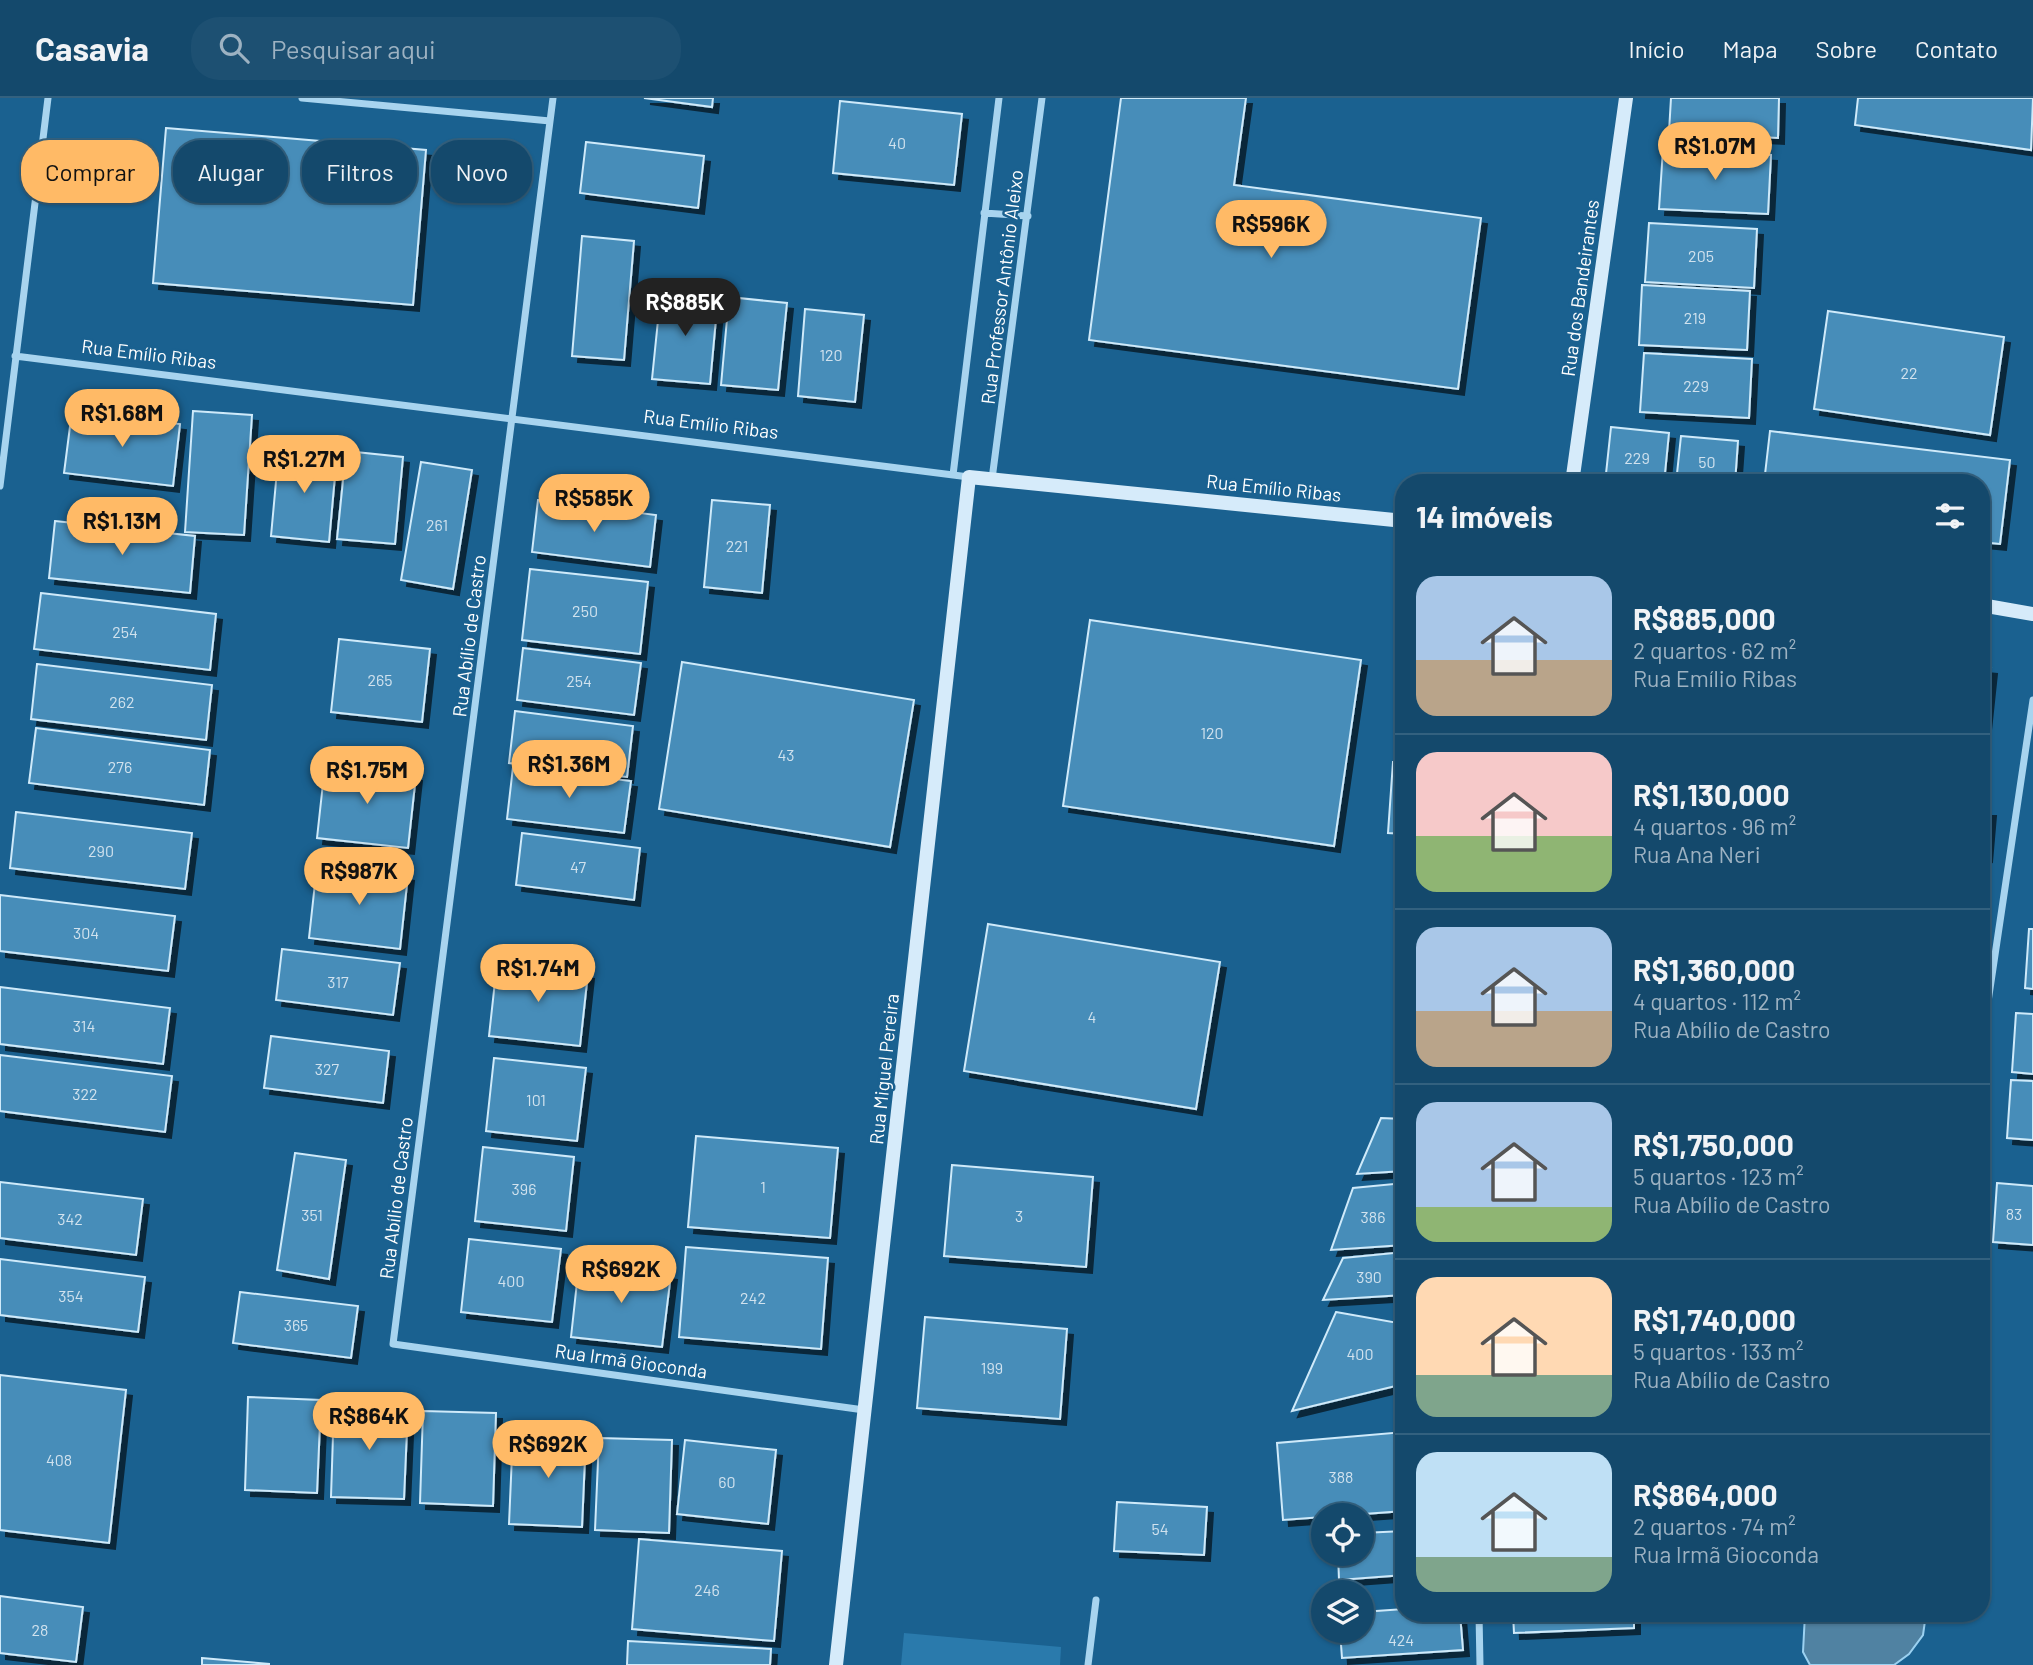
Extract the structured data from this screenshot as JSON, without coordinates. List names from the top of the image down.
{
  "streets": {
    "street": [
      "Rua Professor Antônio Aleixo",
      "Rua dos Bandeirantes",
      "Rua Emílio Ribas",
      "Rua Abílio de Castro",
      "Rua Miguel Pereira",
      "Rua Irmã Gioconda"
    ]
  },
  "crossings": [
    ["Rua Professor Antônio Aleixo", "Rua Emílio Ribas"],
    ["Rua Emílio Ribas", "Rua Abílio de Castro"],
    ["Rua Emílio Ribas", "Rua Miguel Pereira"],
    ["Rua Abílio de Castro", "Rua Irmã Gioconda"],
    ["Rua Miguel Pereira", "Rua Irmã Gioconda"]
  ],
  "house_numbers": [
    "40",
    "205",
    "219",
    "120",
    "22",
    "229",
    "229",
    "50",
    "261",
    "221",
    "250",
    "254",
    "265",
    "254",
    "262",
    "120",
    "43",
    "276",
    "290",
    "47",
    "304",
    "317",
    "4",
    "314",
    "327",
    "322",
    "101",
    "1",
    "396",
    "83",
    "351",
    "3",
    "386",
    "342",
    "390",
    "400",
    "354",
    "242",
    "365",
    "400",
    "199",
    "408",
    "388",
    "60",
    "54",
    "246",
    "28",
    "424"
  ],
  "page": {
    "header": "Casavia",
    "search": "Pesquisar aqui",
    "nav": [
      "Início",
      "Mapa",
      "Sobre",
      "Contato"
    ],
    "price": [
      "R$1.07M",
      "R$596K",
      "R$885K",
      "R$1.68M",
      "R$1.27M",
      "R$585K",
      "R$1.13M",
      "R$1.36M",
      "R$1.75M",
      "R$987K",
      "R$1.74M",
      "R$692K",
      "R$864K",
      "R$692K"
    ],
    "chip": [
      "Comprar",
      "Alugar",
      "Filtros",
      "Novo"
    ],
    "heading": "14 imóveis",
    "list": [
      {
        "name": "R$885,000",
        "note": "2 quartos · 62 m² · Rua Emílio Ribas"
      },
      {
        "name": "R$1,130,000",
        "note": "4 quartos · 96 m² · Rua Ana Neri"
      },
      {
        "name": "R$1,360,000",
        "note": "4 quartos · 112 m² · Rua Abílio de Castro"
      },
      {
        "name": "R$1,750,000",
        "note": "5 quartos · 123 m² · Rua Abílio de Castro"
      },
      {
        "name": "R$1,740,000",
        "note": "5 quartos · 133 m² · Rua Abílio de Castro"
      },
      {
        "name": "R$864,000",
        "note": "2 quartos · 74 m² · Rua Irmã Gioconda"
      }
    ]
  }
}
